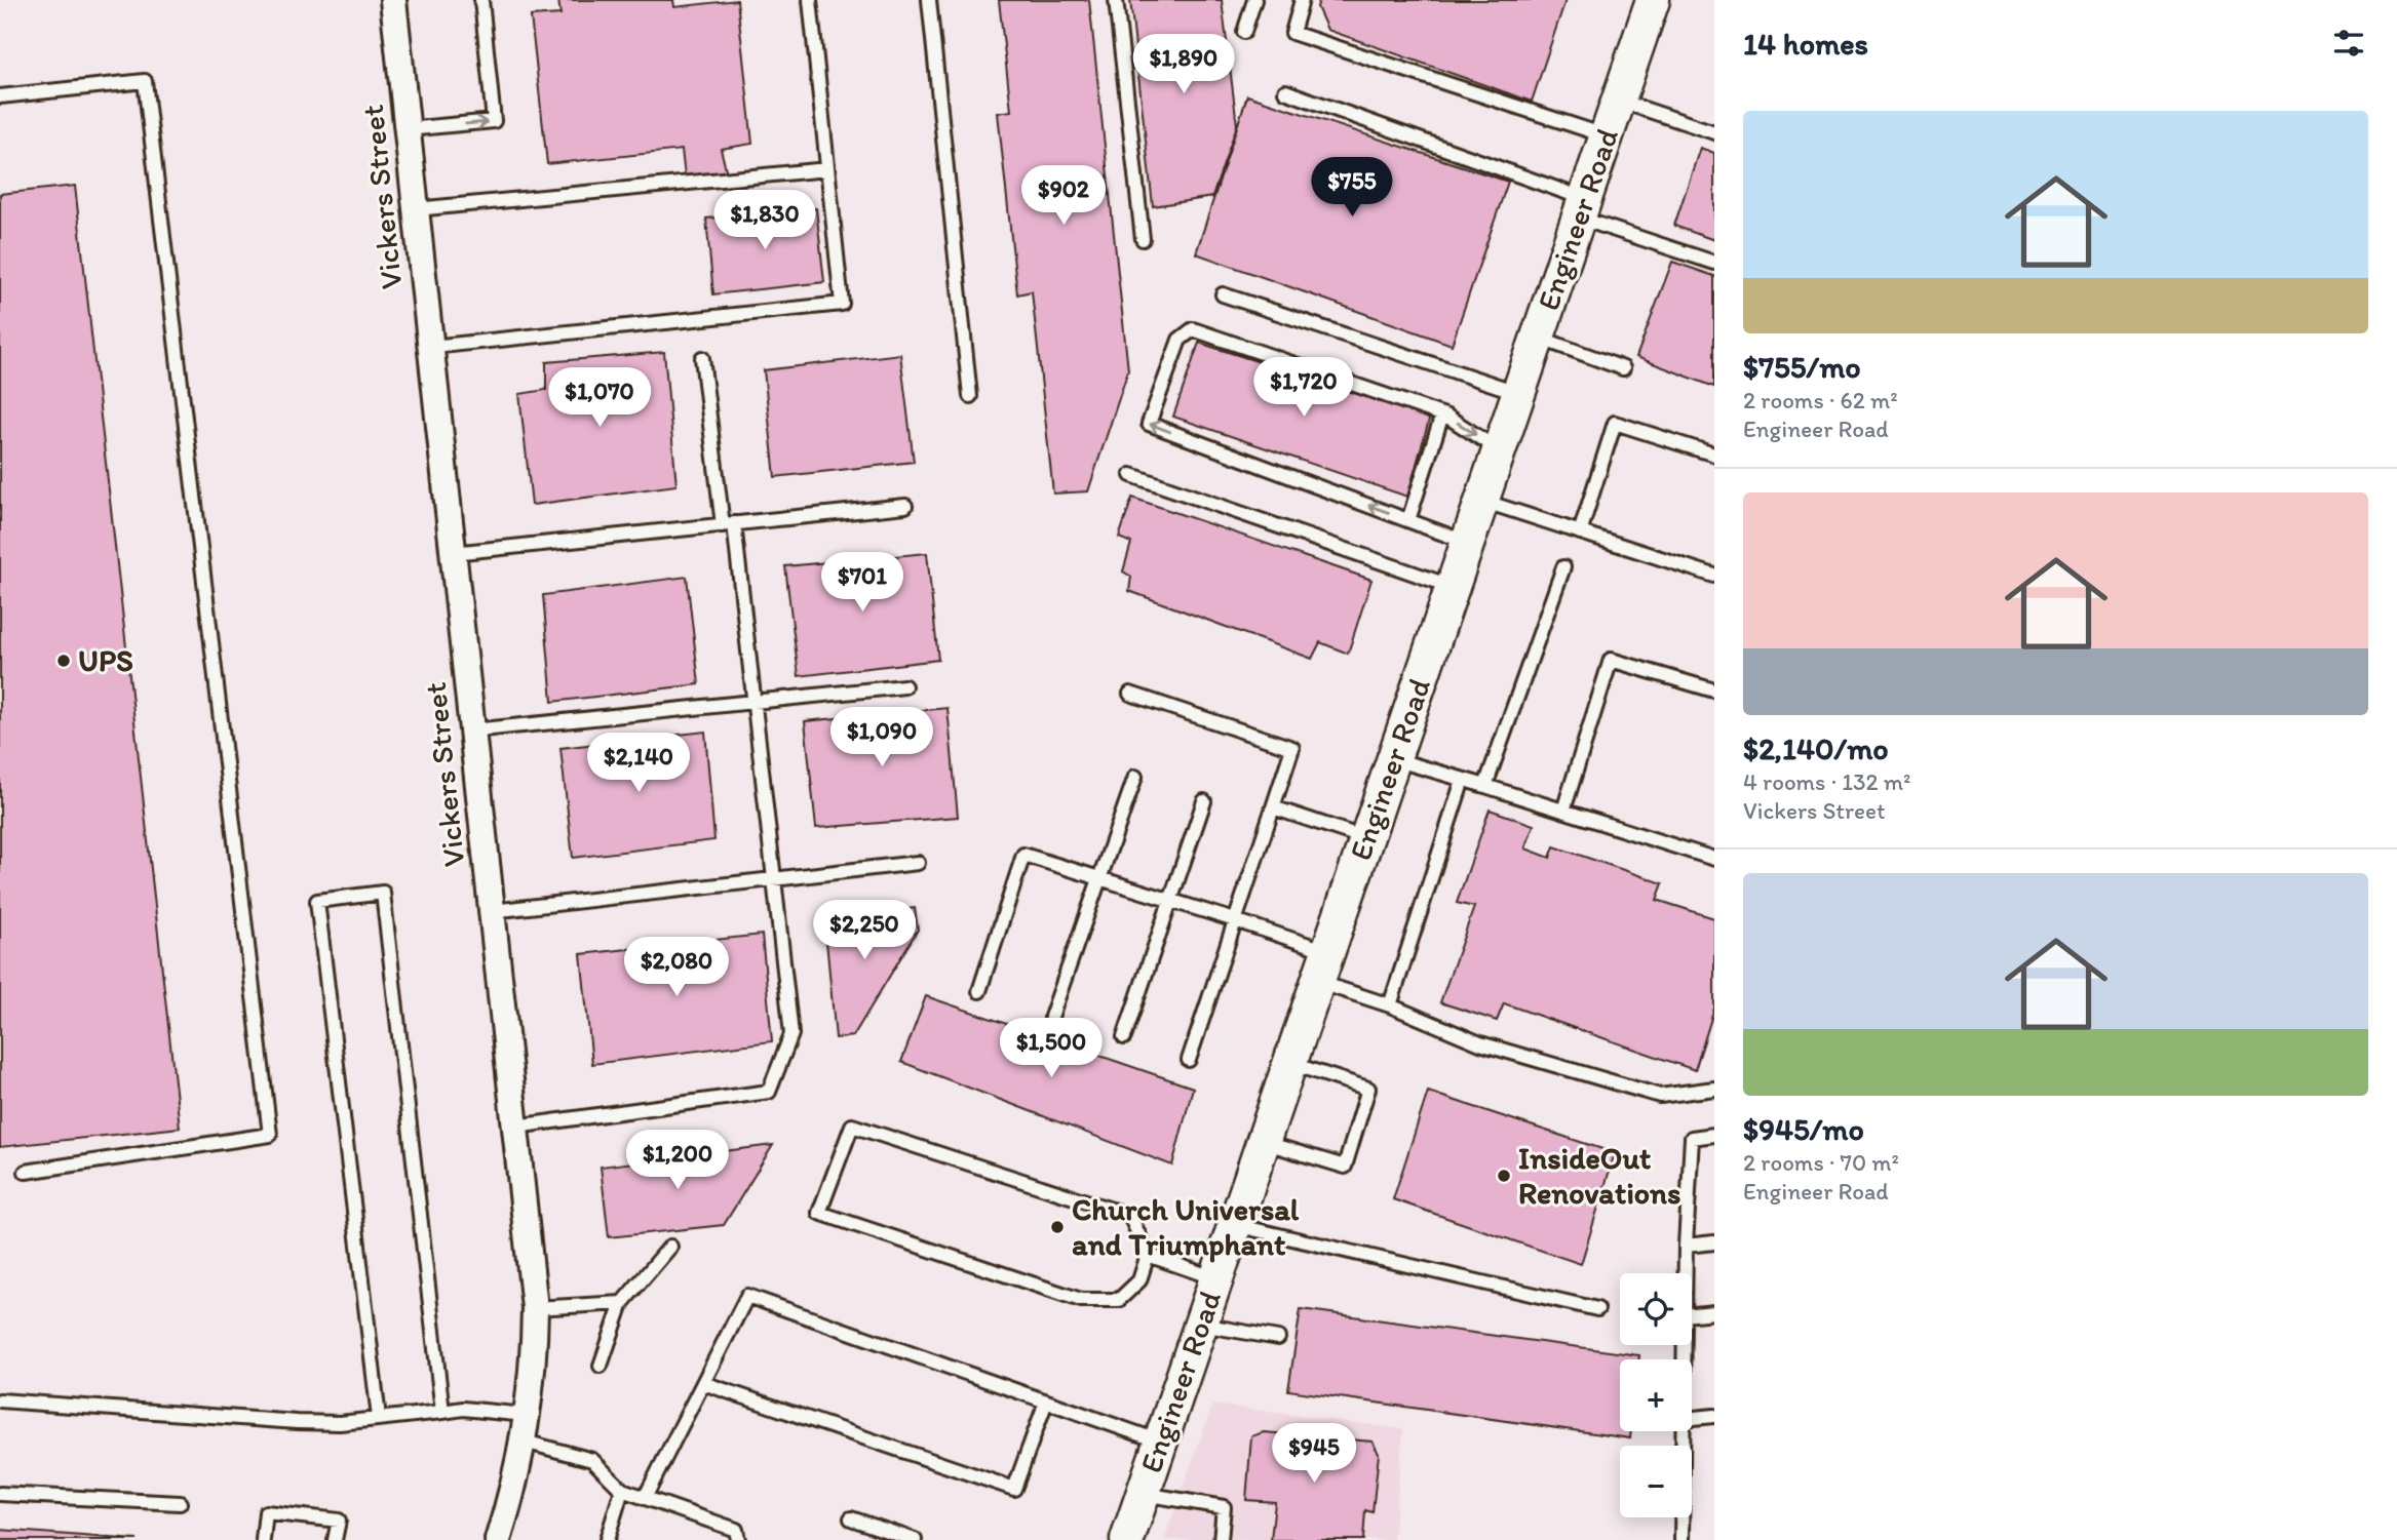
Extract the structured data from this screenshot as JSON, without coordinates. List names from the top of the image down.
{
  "streets": {
    "street": ["Vickers Street", "Engineer Road"]
  },
  "places": ["UPS", "InsideOut Renovations", "Church Universal and Triumphant"],
  "page": {
    "heading": "14 homes",
    "price": [
      "$1,890",
      "$755",
      "$902",
      "$1,830",
      "$1,720",
      "$1,070",
      "$701",
      "$1,090",
      "$2,140",
      "$2,250",
      "$2,080",
      "$1,500",
      "$1,200",
      "$945"
    ],
    "list": [
      {
        "name": "$755/mo",
        "note": "2 rooms · 62 m² · Engineer Road"
      },
      {
        "name": "$2,140/mo",
        "note": "4 rooms · 132 m² · Vickers Street"
      },
      {
        "name": "$945/mo",
        "note": "2 rooms · 70 m² · Engineer Road"
      }
    ],
    "map_buttons": ["+", "−"]
  }
}
